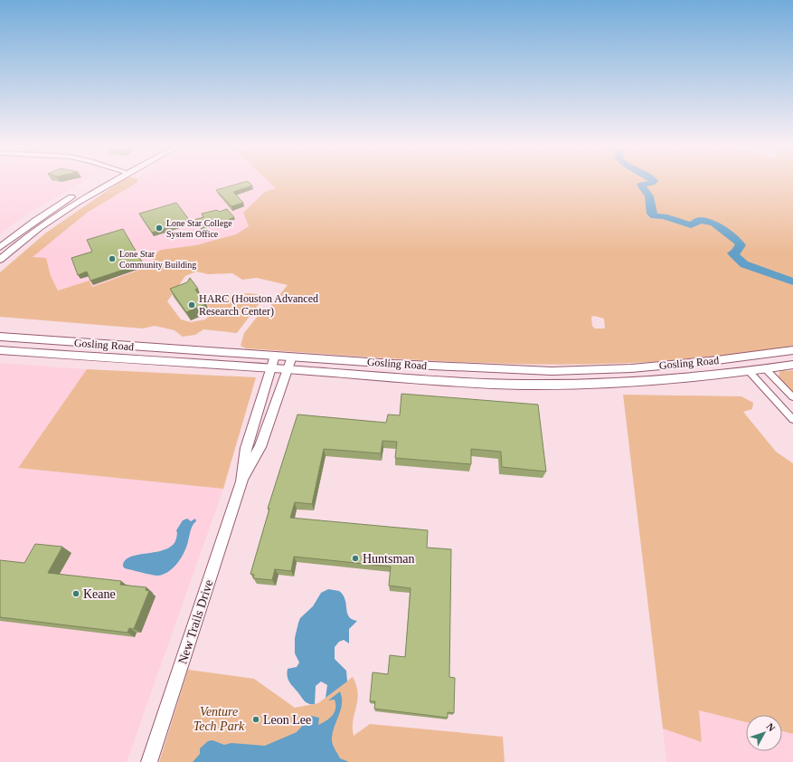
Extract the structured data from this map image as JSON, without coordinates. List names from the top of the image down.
{
  "streets": {
    "main road": ["Gosling Road"],
    "street": ["New Trails Drive"]
  },
  "crossings": [
    ["Gosling Road", "New Trails Drive"]
  ],
  "parks": ["Venture Tech Park"],
  "places": [
    "Lone Star College System Office",
    "Lone Star Community Building",
    "HARC (Houston Advanced Research Center)",
    "Huntsman",
    "Keane",
    "Leon Lee"
  ],
  "north": "top right"
}
